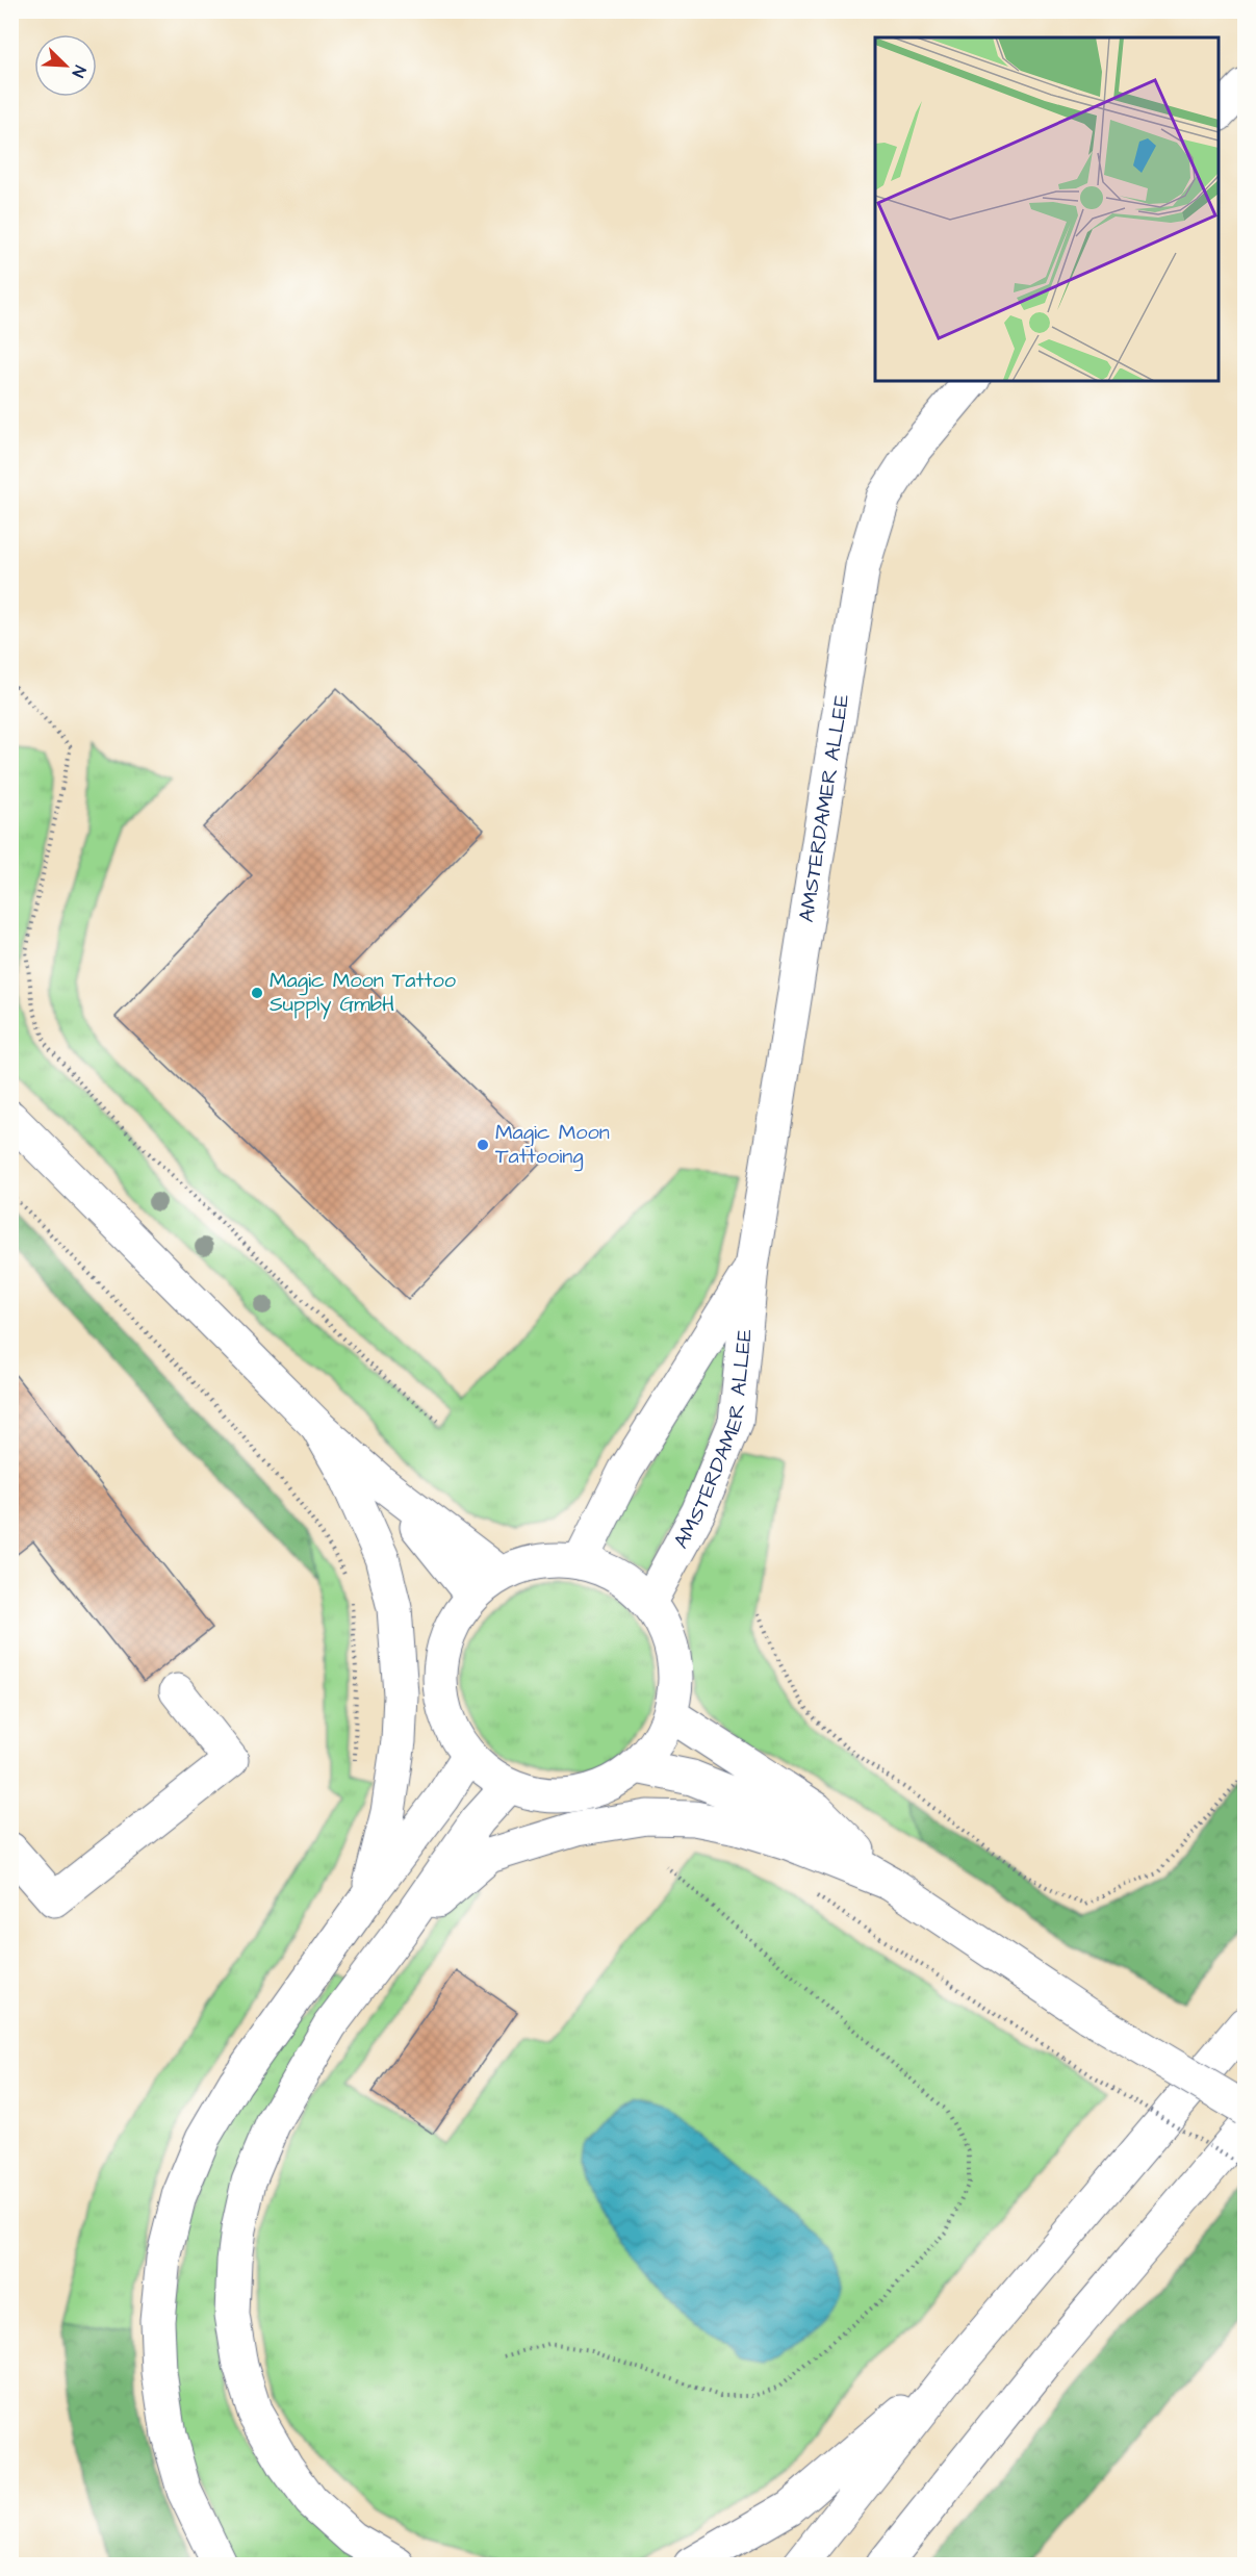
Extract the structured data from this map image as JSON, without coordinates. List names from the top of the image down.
{
  "streets": {
    "main road": ["AMSTERDAMER ALLEE"]
  },
  "places": ["Magic Moon Tattoo Supply GmbH", "Magic Moon Tattooing"],
  "north": "bottom right"
}
